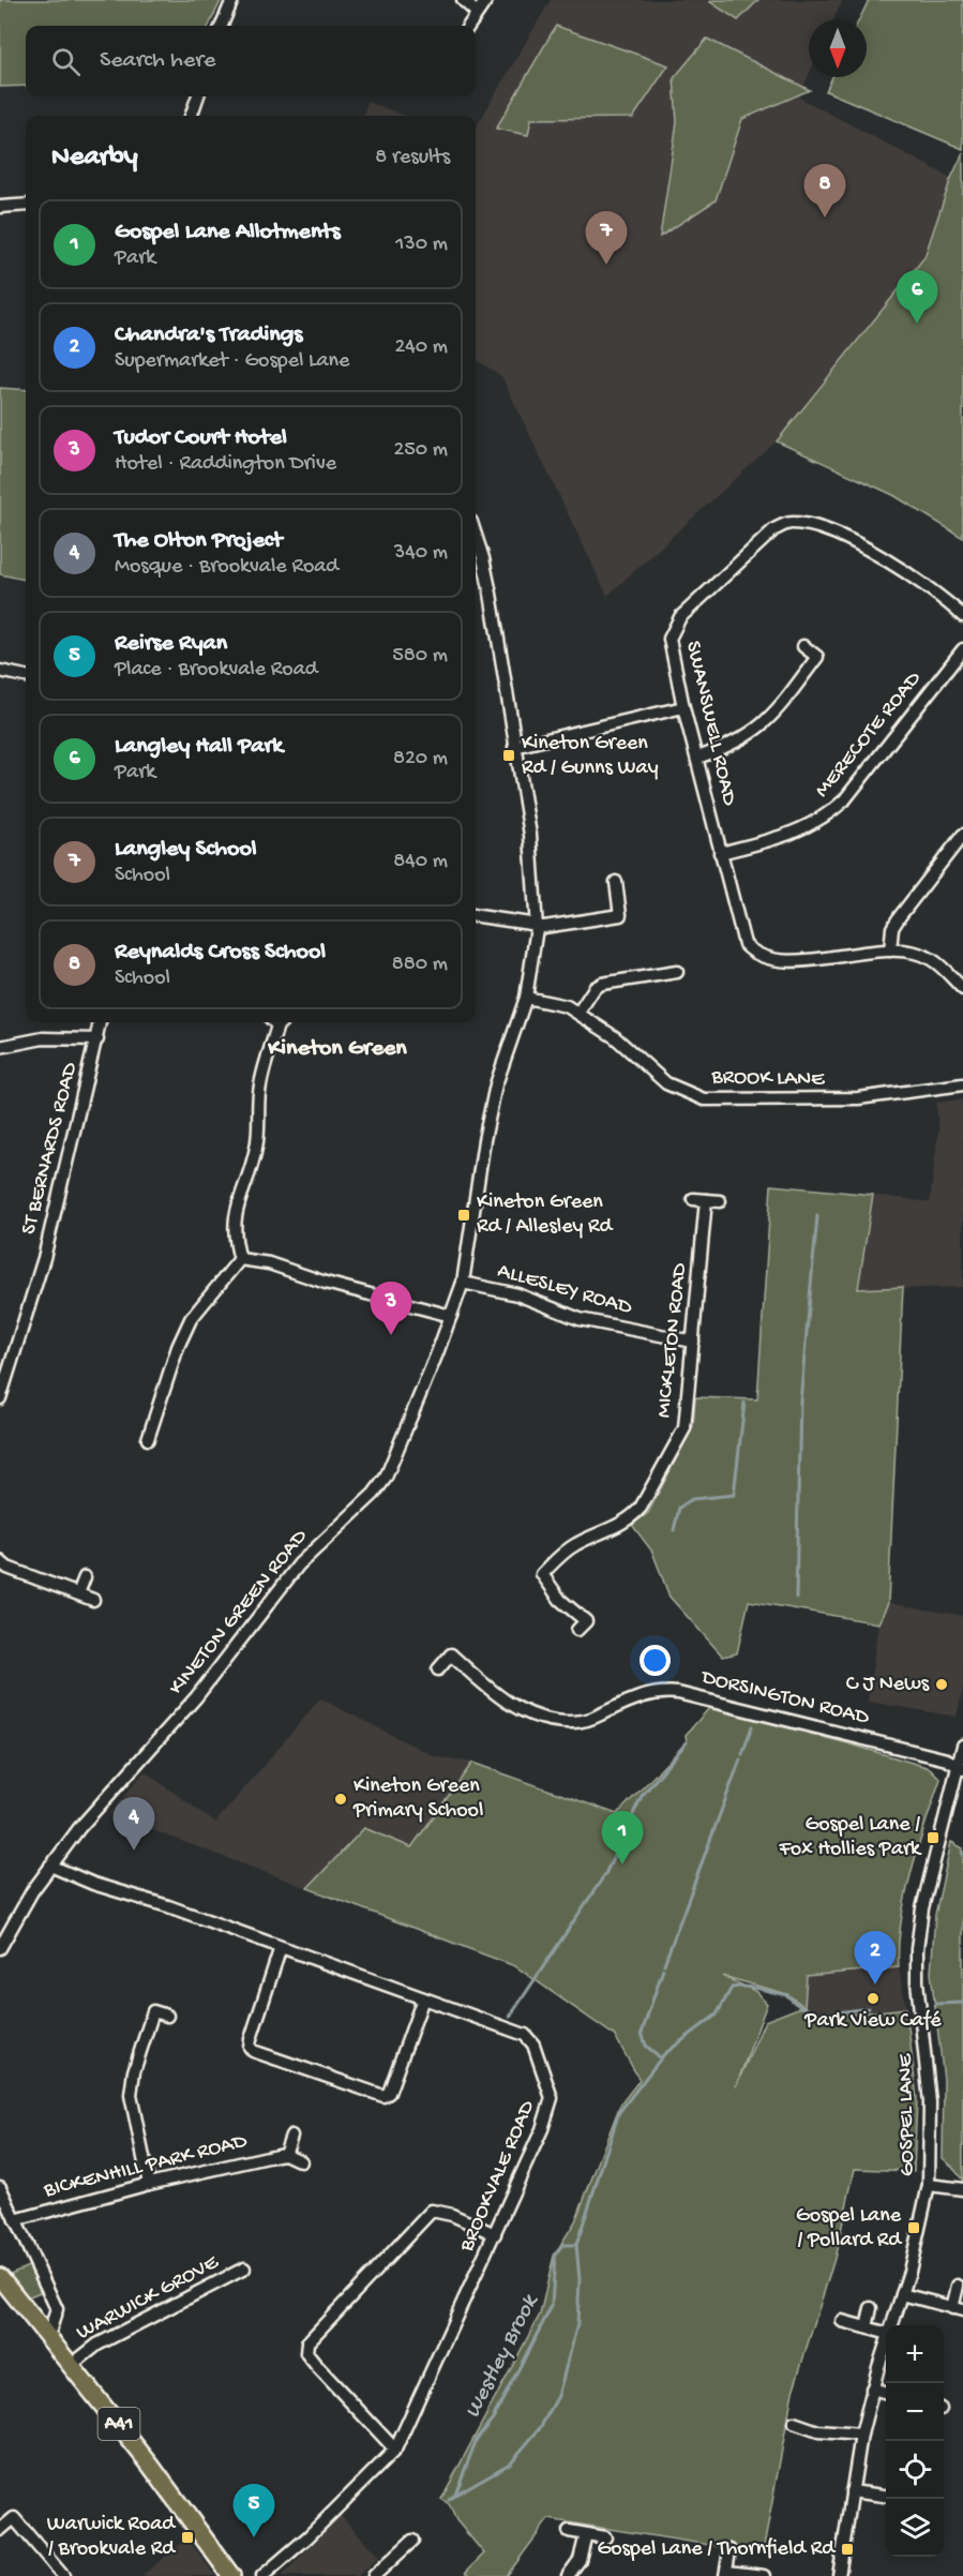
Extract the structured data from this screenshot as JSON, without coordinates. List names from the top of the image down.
{
  "streets": {
    "highway": ["A41"],
    "street": [
      "SWANSWELL ROAD",
      "MERECOTE ROAD",
      "BROOK LANE",
      "ST BERNARDS ROAD",
      "ALLESLEY ROAD",
      "MICKLETON ROAD",
      "KINETON GREEN ROAD",
      "DORSINGTON ROAD",
      "GOSPEL LANE",
      "BICKENHILL PARK ROAD",
      "BROOKVALE ROAD",
      "WARWICK GROVE"
    ]
  },
  "crossings": [
    ["SWANSWELL ROAD", "MERECOTE ROAD"],
    ["BROOK LANE", "KINETON GREEN ROAD"],
    ["ALLESLEY ROAD", "MICKLETON ROAD"],
    ["ALLESLEY ROAD", "KINETON GREEN ROAD"],
    ["KINETON GREEN ROAD", "BROOKVALE ROAD"],
    ["DORSINGTON ROAD", "GOSPEL LANE"],
    ["WARWICK GROVE", "A41"]
  ],
  "districts": ["Kineton Green"],
  "water": ["Westley Brook"],
  "places": {
    "transit": [
      "Kineton Green Rd / Gunns Way",
      "Kineton Green Rd / Allesley Rd",
      "Gospel Lane / Fox Hollies Park",
      "Gospel Lane / Pollard Rd",
      "Warwick Road / Brookvale Rd",
      "Gospel Lane / Thornfield Rd"
    ],
    "other": ["C J News", "Kineton Green Primary School", "Park View Café"]
  },
  "north": "bottom",
  "page": {
    "search": "Search here",
    "heading": ["Nearby", "8 results"],
    "pins": [
      "8",
      "7",
      "6",
      "3",
      "4",
      "1",
      "2",
      "5"
    ],
    "list": [
      {
        "mark": "1",
        "name": "Gospel Lane Allotments",
        "note": "Park",
        "value": "130 m"
      },
      {
        "mark": "2",
        "name": "Chandra's Tradings",
        "note": "Supermarket · Gospel Lane",
        "value": "240 m"
      },
      {
        "mark": "3",
        "name": "Tudor Court Hotel",
        "note": "Hotel · Raddington Drive",
        "value": "250 m"
      },
      {
        "mark": "4",
        "name": "The Olton Project",
        "note": "Mosque · Brookvale Road",
        "value": "340 m"
      },
      {
        "mark": "5",
        "name": "Reirse Ryan",
        "note": "Place · Brookvale Road",
        "value": "580 m"
      },
      {
        "mark": "6",
        "name": "Langley Hall Park",
        "note": "Park",
        "value": "820 m"
      },
      {
        "mark": "7",
        "name": "Langley School",
        "note": "School",
        "value": "840 m"
      },
      {
        "mark": "8",
        "name": "Reynalds Cross School",
        "note": "School",
        "value": "880 m"
      }
    ],
    "map_buttons": ["+", "−"]
  }
}
